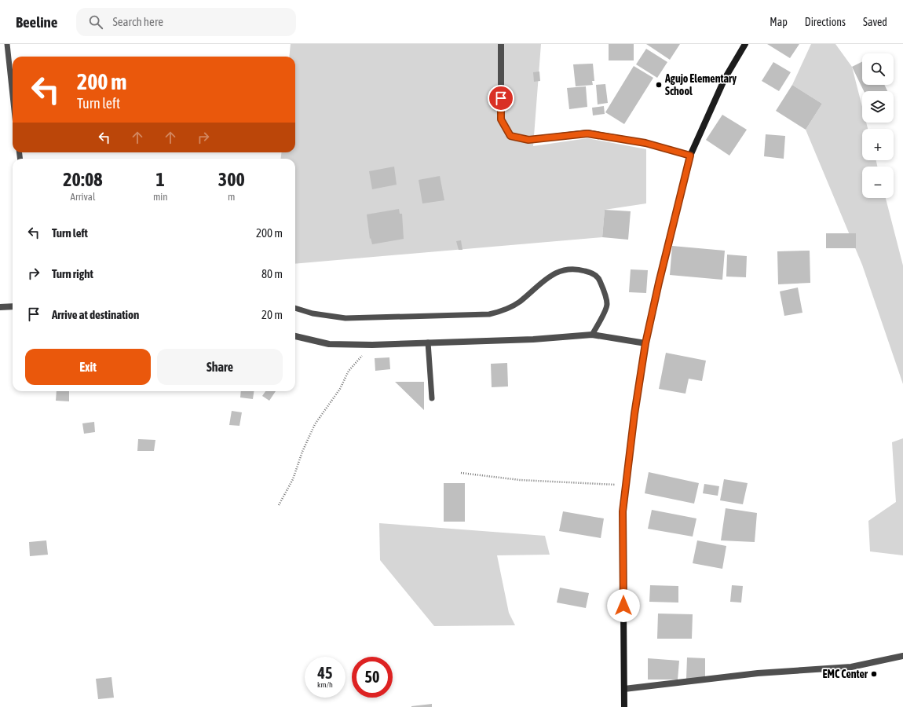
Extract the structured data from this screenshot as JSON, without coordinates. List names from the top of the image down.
{
  "places": ["Agujo Elementary School", "EMC Center"],
  "page": {
    "header": "Beeline",
    "search": "Search here",
    "nav": ["Map", "Directions", "Saved"],
    "map_buttons": ["+", "−"],
    "turn": ["200 m", "Turn left"],
    "eta": [
      "20:08",
      "Arrival",
      "1",
      "min",
      "300",
      "m"
    ],
    "list": [
      {
        "name": "Turn left",
        "value": "200 m"
      },
      {
        "name": "Turn right",
        "value": "80 m"
      },
      {
        "name": "Arrive at destination",
        "value": "20 m"
      }
    ],
    "buttons": ["Exit", "Share"],
    "speed": "45 km/h",
    "limit": "50"
  }
}
